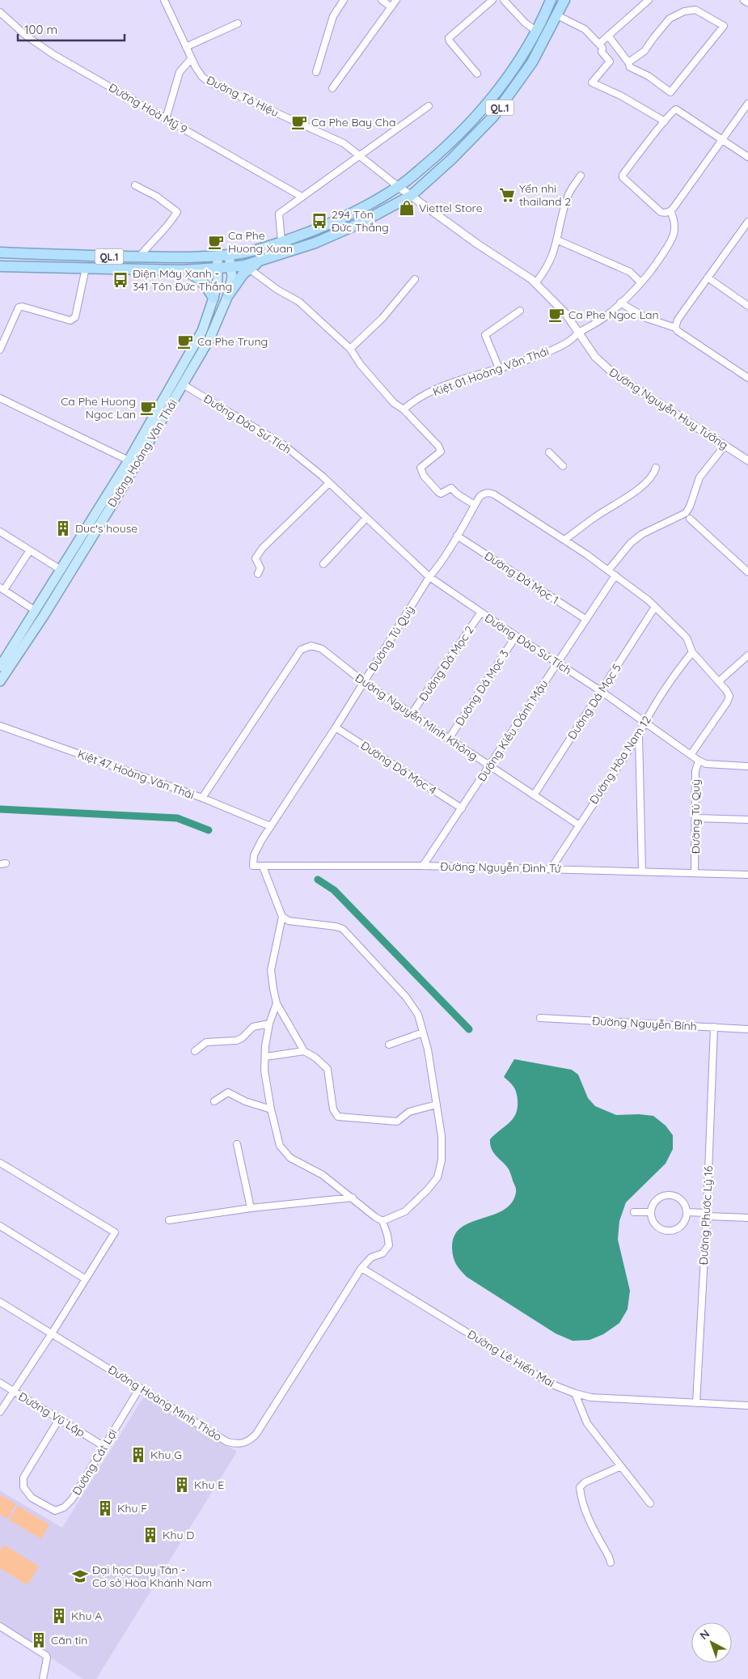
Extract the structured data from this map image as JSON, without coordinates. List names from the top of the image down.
{
  "streets": {
    "highway": ["QL.1"],
    "main road": ["Đường Hoàng Văn Thái"],
    "street": [
      "Đường Tô Hiệu",
      "Đường Hoà Mỹ 9",
      "Kiệt 01 Hoàng Văn Thái",
      "Đường Nguyễn Huy Tưởng",
      "Đường Đào Sư Tích",
      "Đường Đá Mọc 1",
      "Đường Tú Quỳ",
      "Đường Đá Mọc 2",
      "Đường Đá Mọc 3",
      "Đường Đá Mọc 5",
      "Đường Nguyễn Minh Không",
      "Đường Kiều Oánh Mậu",
      "Đường Hòa Nam 12",
      "Đường Đá Mọc 4",
      "Kiệt 47 Hoàng Văn Thái",
      "Đường Nguyễn Đình Tứ",
      "Đường Nguyễn Bính",
      "Đường Phước Lý 16",
      "Đường Lê Hiến Mai",
      "Đường Hoàng Minh Thảo",
      "Đường Vũ Lập",
      "Đường Cát Lợi"
    ]
  },
  "crossings": [
    ["Đường Tô Hiệu", "QL.1"],
    ["Đường Tô Hiệu", "Đường Nguyễn Huy Tưởng"],
    ["QL.1", "Đường Nguyễn Huy Tưởng"],
    ["QL.1", "Đường Hoàng Văn Thái"],
    ["Kiệt 01 Hoàng Văn Thái", "Đường Nguyễn Huy Tưởng"],
    ["Đường Đào Sư Tích", "Đường Hoàng Văn Thái"],
    ["Đường Đào Sư Tích", "Đường Tú Quỳ"],
    ["Đường Đào Sư Tích", "Đường Đá Mọc 2"],
    ["Đường Đào Sư Tích", "Đường Đá Mọc 3"],
    ["Đường Đào Sư Tích", "Đường Đá Mọc 5"],
    ["Đường Đào Sư Tích", "Đường Kiều Oánh Mậu"],
    ["Đường Đào Sư Tích", "Đường Hòa Nam 12"],
    ["Đường Đá Mọc 1", "Đường Tú Quỳ"],
    ["Đường Đá Mọc 1", "Đường Kiều Oánh Mậu"],
    ["Đường Tú Quỳ", "Đường Đá Mọc 5"],
    ["Đường Tú Quỳ", "Đường Nguyễn Minh Không"],
    ["Đường Tú Quỳ", "Đường Kiều Oánh Mậu"],
    ["Đường Tú Quỳ", "Đường Hòa Nam 12"],
    ["Đường Tú Quỳ", "Đường Đá Mọc 4"],
    ["Đường Tú Quỳ", "Kiệt 47 Hoàng Văn Thái"],
    ["Đường Tú Quỳ", "Đường Nguyễn Đình Tứ"],
    ["Đường Đá Mọc 2", "Đường Nguyễn Minh Không"],
    ["Đường Đá Mọc 3", "Đường Nguyễn Minh Không"],
    ["Đường Đá Mọc 5", "Đường Nguyễn Minh Không"],
    ["Đường Nguyễn Minh Không", "Đường Kiều Oánh Mậu"],
    ["Đường Nguyễn Minh Không", "Đường Hòa Nam 12"],
    ["Đường Nguyễn Minh Không", "Kiệt 47 Hoàng Văn Thái"],
    ["Đường Kiều Oánh Mậu", "Đường Đá Mọc 4"],
    ["Đường Kiều Oánh Mậu", "Đường Nguyễn Đình Tứ"],
    ["Đường Hòa Nam 12", "Đường Nguyễn Đình Tứ"],
    ["Đường Nguyễn Bính", "Đường Phước Lý 16"],
    ["Đường Phước Lý 16", "Đường Lê Hiến Mai"],
    ["Đường Lê Hiến Mai", "Đường Hoàng Minh Thảo"],
    ["Đường Hoàng Minh Thảo", "Đường Cát Lợi"],
    ["Đường Vũ Lập", "Đường Cát Lợi"]
  ],
  "places": {
    "cafe": [
      "Ca Phe Bay Cha",
      "Ca Phe Huong Xuan",
      "Ca Phe Ngoc Lan",
      "Ca Phe Trung",
      "Ca Phe Huong Ngoc Lan"
    ],
    "supermarket": ["Yến nhi thailand 2"],
    "shop": ["Viettel Store"],
    "bus stop": ["294 Tôn Đức Thắng", "Điện Máy Xanh - 341 Tôn Đức Thắng"],
    "building": [
      "Duc's house",
      "Khu G",
      "Khu E",
      "Khu F",
      "Khu D",
      "Khu A",
      "Căn tin"
    ],
    "school or university": ["Đại học Duy Tân - Cơ sở Hòa Khánh Nam"]
  },
  "scale_bar": "100 m",
  "north": "top left"
}
